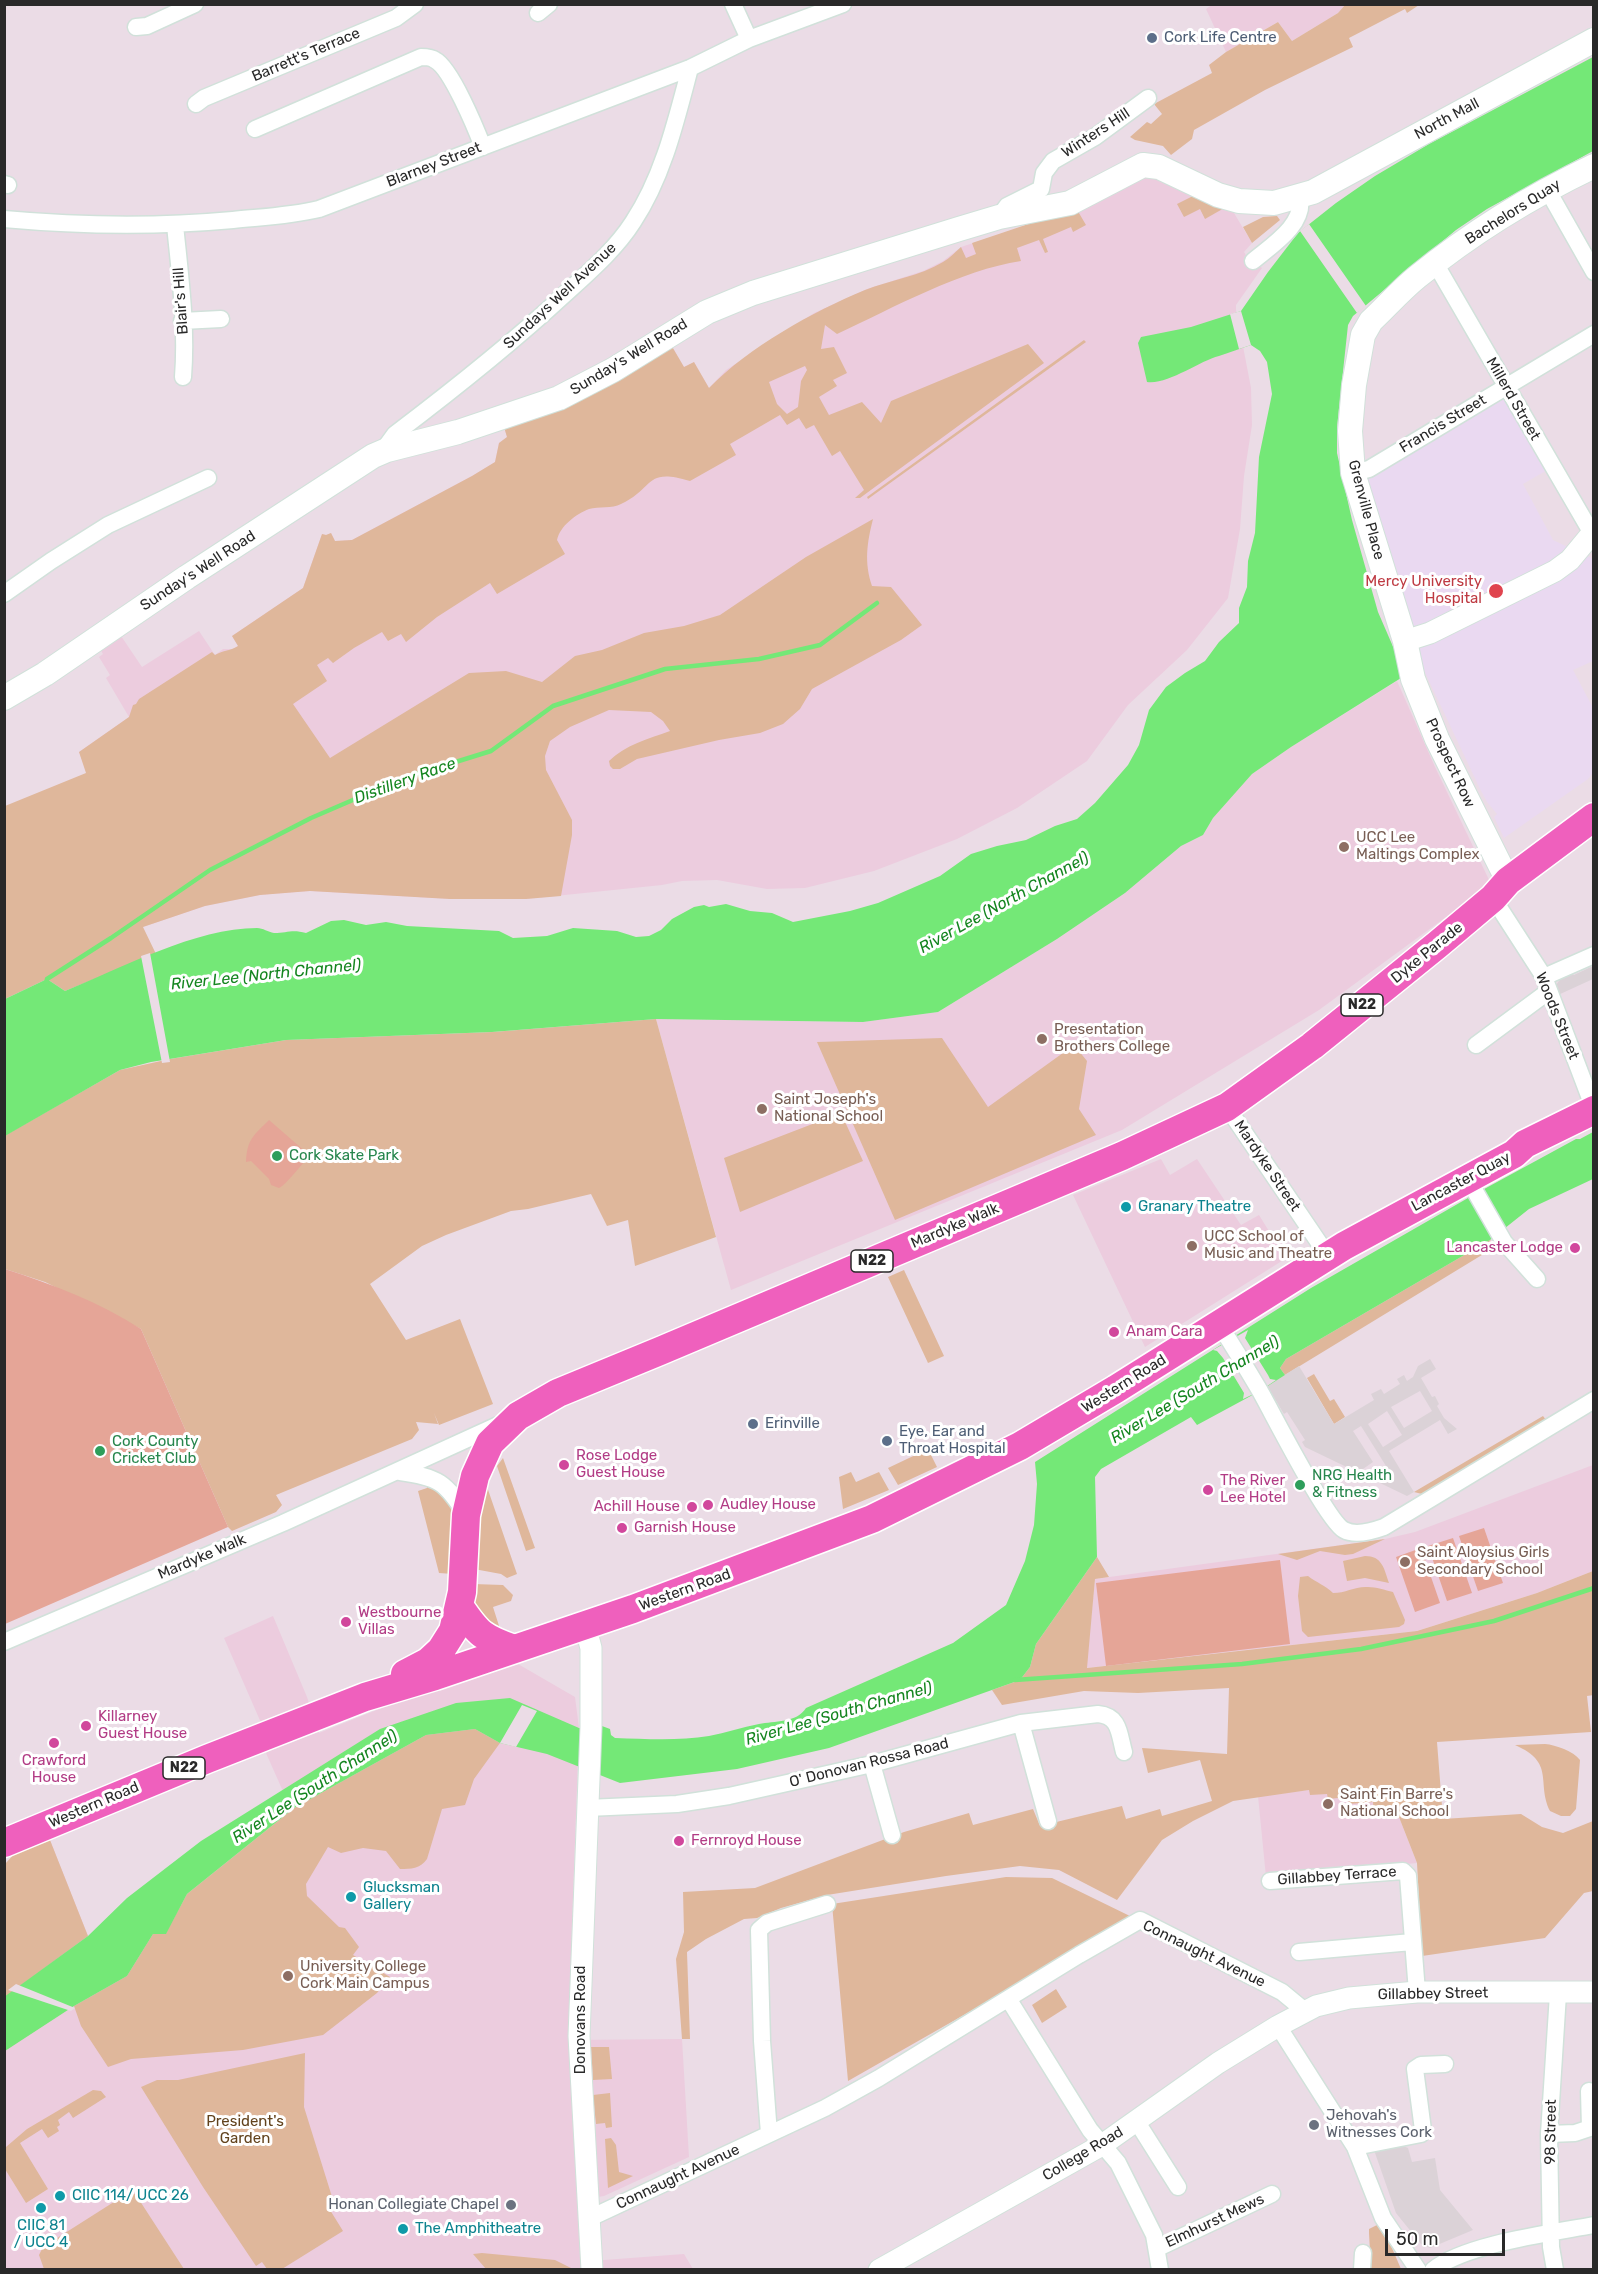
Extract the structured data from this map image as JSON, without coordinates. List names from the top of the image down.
{
  "streets": {
    "highway": [
      "Dyke Parade",
      "N22",
      "Lancaster Quay",
      "Mardyke Walk",
      "Western Road"
    ],
    "main road": [
      "North Mall",
      "Bachelors Quay",
      "Sunday's Well Road",
      "Grenville Place",
      "Prospect Row"
    ],
    "street": [
      "Barrett's Terrace",
      "Winters Hill",
      "Blarney Street",
      "Sundays Well Avenue",
      "Blair's Hill",
      "Millerd Street",
      "Francis Street",
      "Woods Street",
      "Mardyke Street",
      "O' Donovan Rossa Road",
      "Gillabbey Terrace",
      "Connaught Avenue",
      "Gillabbey Street",
      "Donovans Road",
      "98 Street",
      "College Road",
      "Elmhurst Mews"
    ]
  },
  "crossings": [
    ["North Mall", "Sunday's Well Road"],
    ["Winters Hill", "Sunday's Well Road"],
    ["Blarney Street", "Sundays Well Avenue"],
    ["Blarney Street", "Blair's Hill"],
    ["Bachelors Quay", "Millerd Street"],
    ["Bachelors Quay", "Grenville Place"],
    ["Sundays Well Avenue", "Sunday's Well Road"],
    ["Millerd Street", "Francis Street"],
    ["Millerd Street", "Grenville Place"],
    ["Francis Street", "Grenville Place"],
    ["Grenville Place", "Prospect Row"],
    ["Prospect Row", "Dyke Parade"],
    ["Prospect Row", "N22"],
    ["Prospect Row", "Woods Street"],
    ["Dyke Parade", "N22"],
    ["Dyke Parade", "Woods Street"],
    ["Dyke Parade", "Mardyke Street"],
    ["Dyke Parade", "Mardyke Walk"],
    ["N22", "Woods Street"],
    ["N22", "Mardyke Walk"],
    ["N22", "Western Road"],
    ["Woods Street", "Lancaster Quay"],
    ["Mardyke Street", "Lancaster Quay"],
    ["Mardyke Street", "Mardyke Walk"],
    ["Mardyke Street", "Western Road"],
    ["Lancaster Quay", "Western Road"],
    ["Western Road", "Donovans Road"],
    ["O' Donovan Rossa Road", "Donovans Road"],
    ["Gillabbey Terrace", "Gillabbey Street"],
    ["Connaught Avenue", "Gillabbey Street"],
    ["Connaught Avenue", "Donovans Road"],
    ["Gillabbey Street", "98 Street"],
    ["Gillabbey Street", "College Road"]
  ],
  "water": ["Distillery Race", "River Lee (North Channel)", "River Lee (South Channel)"],
  "parks": ["President's Garden"],
  "places": [
    "Cork Life Centre",
    "Mercy University Hospital",
    "UCC Lee Maltings Complex",
    "Presentation Brothers College",
    "Saint Joseph's National School",
    "Cork Skate Park",
    "Granary Theatre",
    "UCC School of Music and Theatre",
    "Lancaster Lodge",
    "Anam Cara",
    "Erinville",
    "Eye, Ear and Throat Hospital",
    "Cork County Cricket Club",
    "Rose Lodge Guest House",
    "NRG Health & Fitness",
    "The River Lee Hotel",
    "Audley House",
    "Achill House",
    "Garnish House",
    "Saint Aloysius Girls Secondary School",
    "Westbourne Villas",
    "Killarney Guest House",
    "Crawford House",
    "Saint Fin Barre's National School",
    "Fernroyd House",
    "Glucksman Gallery",
    "University College Cork Main Campus",
    "Jehovah's Witnesses Cork",
    "CIIC 114/ UCC 26",
    "Honan Collegiate Chapel",
    "CIIC 81 / UCC 4",
    "The Amphitheatre"
  ],
  "scale_bar": "50 m"
}
